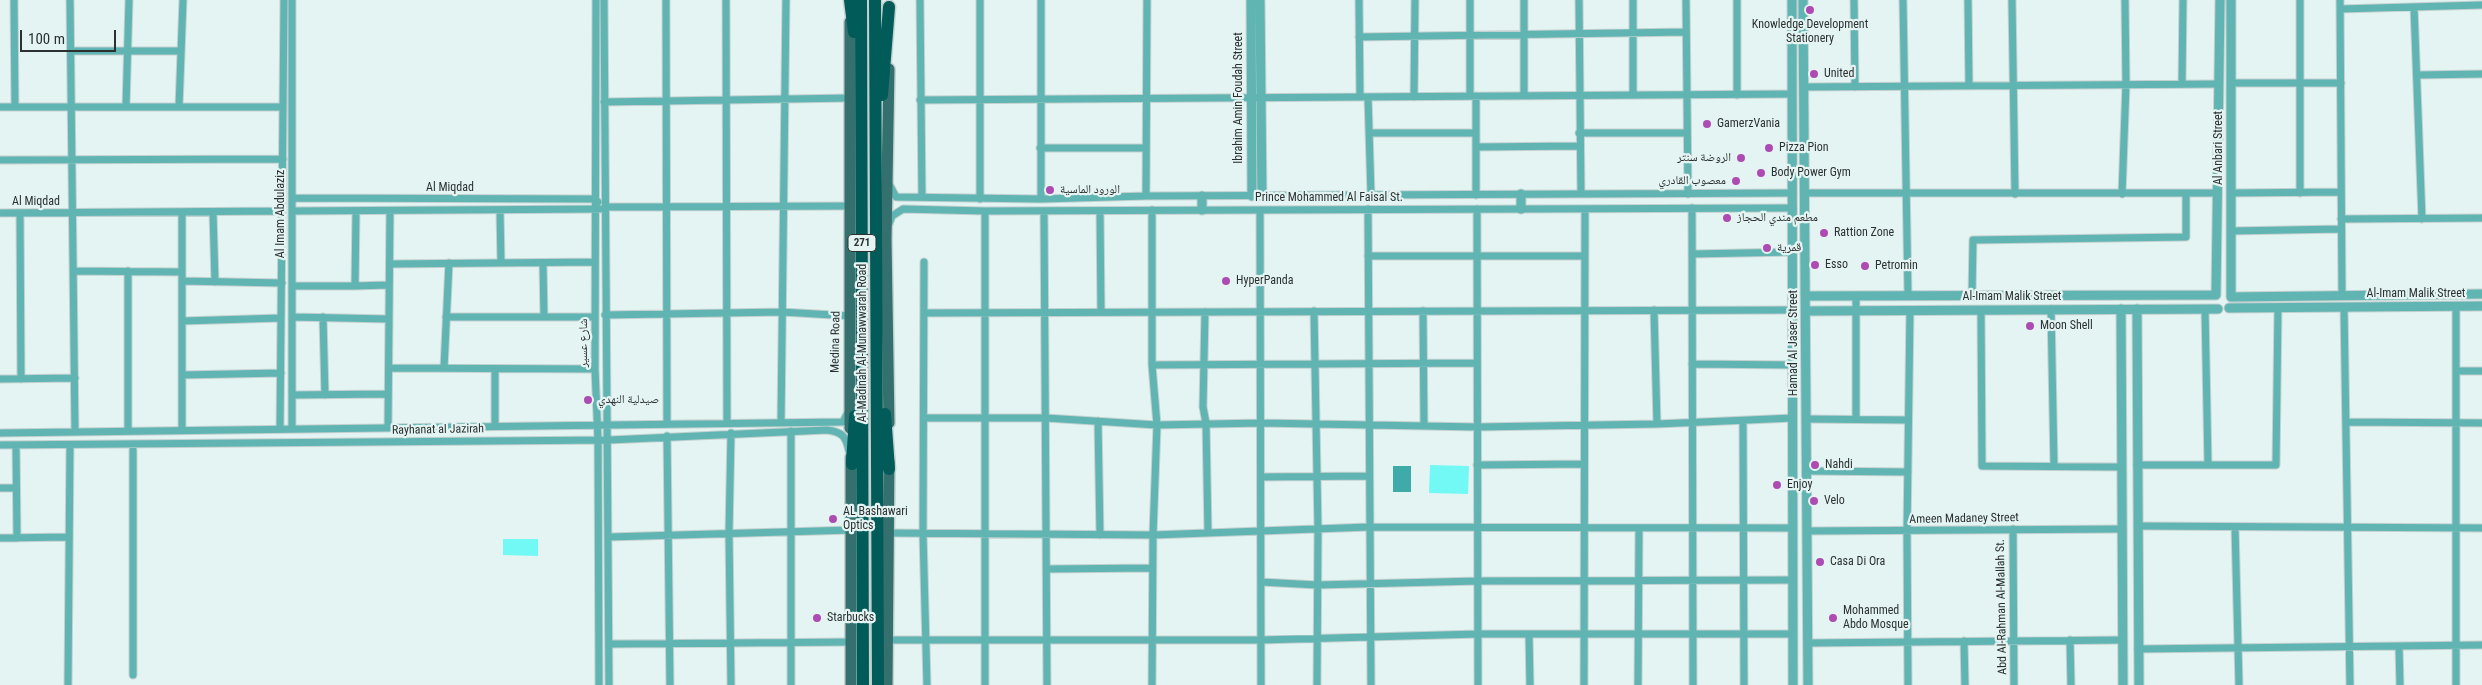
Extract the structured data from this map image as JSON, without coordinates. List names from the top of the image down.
{
  "streets": {
    "highway": ["271", "Al-Madinah Al-Munawwarah Road"],
    "main road": ["Medina Road"],
    "street": [
      "Ibrahim Amin Foudah Street",
      "Al Anbari Street",
      "Al Miqdad",
      "Prince Mohammed Al Faisal St.",
      "Al Imam Abdulaziz",
      "Al-Imam Malik Street",
      "شارع عسير",
      "Hamad Al Jaser Street",
      "Rayhanat al Jazirah",
      "Ameen Madaney Street",
      "Abd Al-Rahman Al-Mallah St."
    ]
  },
  "crossings": [
    ["Ibrahim Amin Foudah Street", "Prince Mohammed Al Faisal St."],
    ["Al Anbari Street", "Al-Imam Malik Street"],
    ["Al Miqdad", "Al Imam Abdulaziz"],
    ["Al Miqdad", "Medina Road"],
    ["Al Miqdad", "شارع عسير"],
    ["Prince Mohammed Al Faisal St.", "Hamad Al Jaser Street"],
    ["Al Imam Abdulaziz", "Rayhanat al Jazirah"],
    ["Al-Imam Malik Street", "Hamad Al Jaser Street"],
    ["Medina Road", "Al-Madinah Al-Munawwarah Road"],
    ["Medina Road", "Rayhanat al Jazirah"],
    ["شارع عسير", "Rayhanat al Jazirah"],
    ["Hamad Al Jaser Street", "Ameen Madaney Street"],
    ["Ameen Madaney Street", "Abd Al-Rahman Al-Mallah St."]
  ],
  "places": [
    "Knowledge Development Stationery",
    "United",
    "GamerzVania",
    "Pizza Pion",
    "الروضة سنتر",
    "Body Power Gym",
    "معصوب القادري",
    "الورود الماسية",
    "مطعم مندي الحجاز",
    "Rattion Zone",
    "قمرية",
    "Esso",
    "Petromin",
    "HyperPanda",
    "Moon Shell",
    "صيدلية النهدي",
    "Nahdi",
    "Enjoy",
    "Velo",
    "AL Bashawari Optics",
    "Casa Di Ora",
    "Starbucks",
    "Mohammed Abdo Mosque"
  ],
  "scale_bar": "100 m"
}
